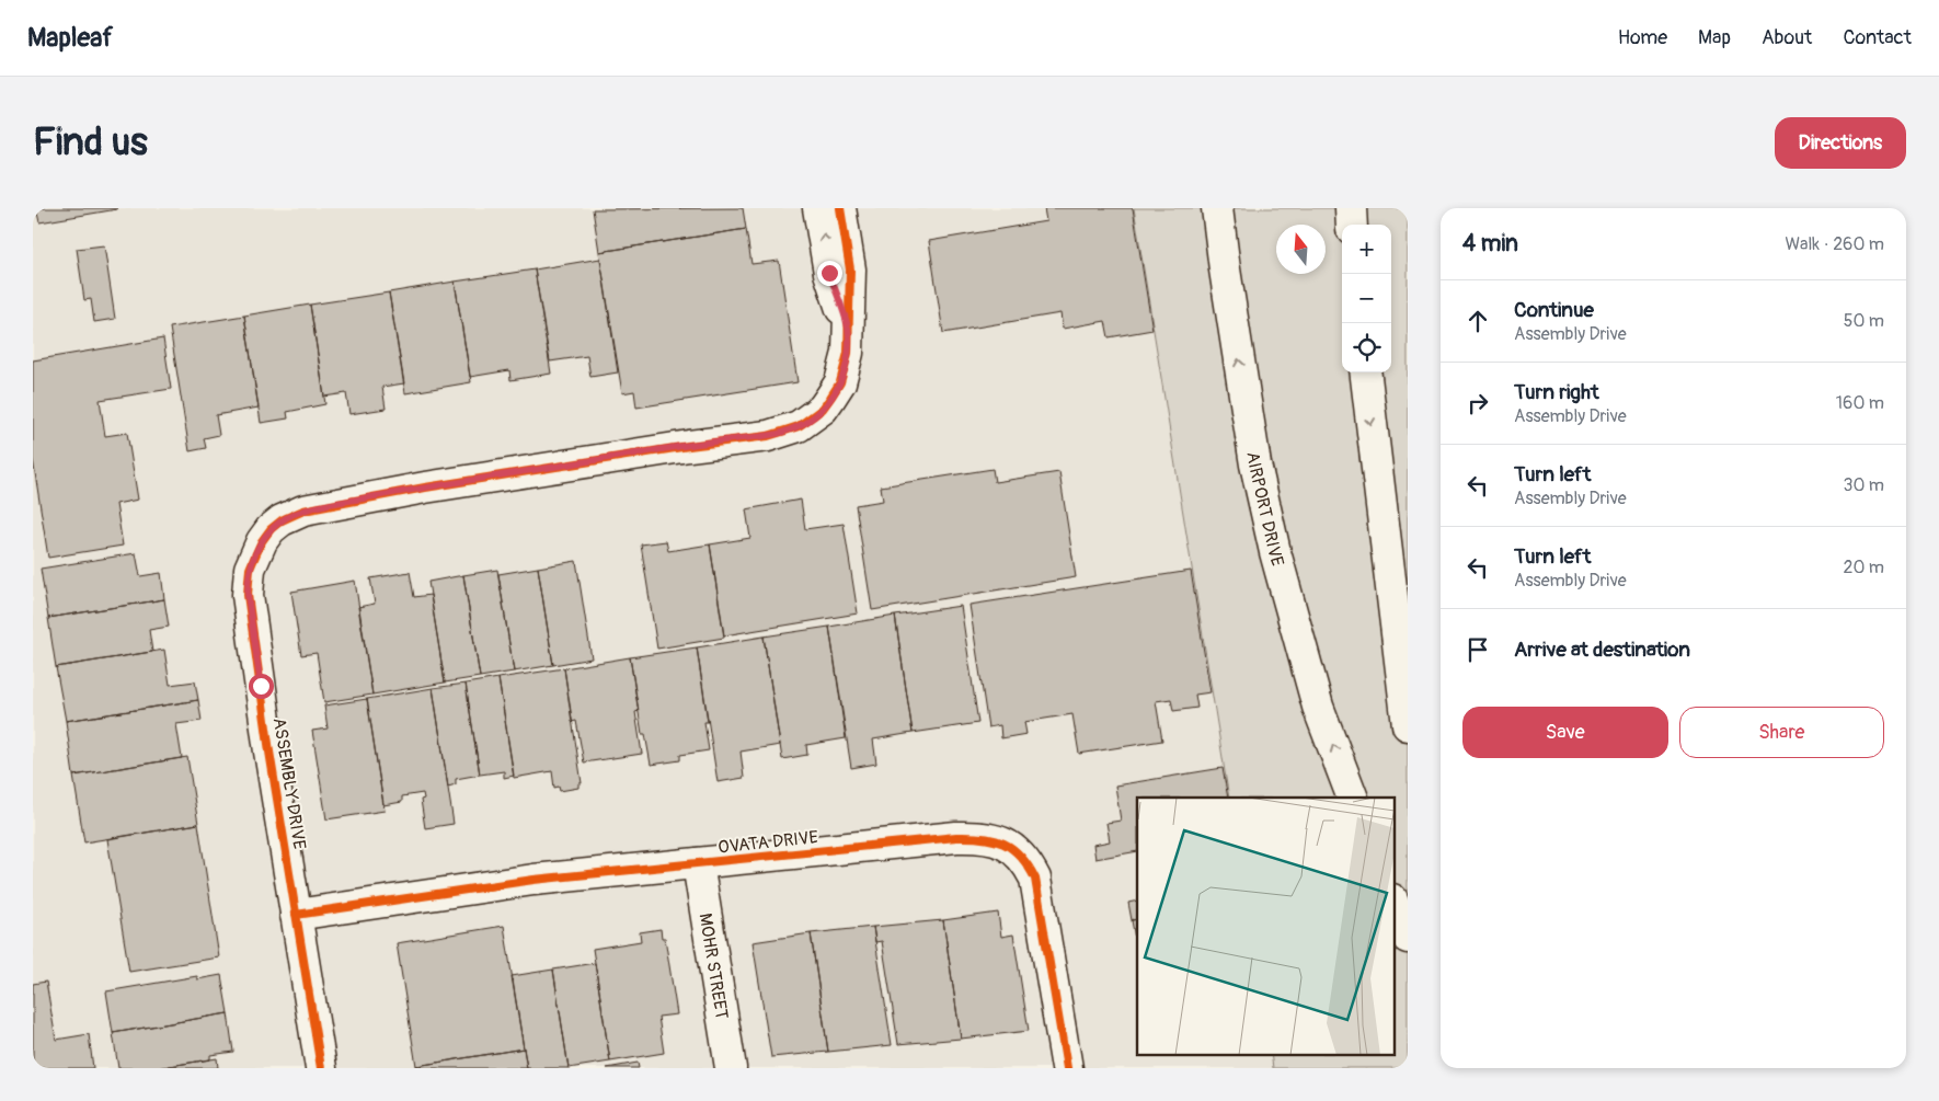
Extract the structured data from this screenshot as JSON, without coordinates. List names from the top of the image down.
{
  "streets": {
    "street": [
      "AIRPORT DRIVE",
      "ASSEMBLY DRIVE",
      "OVATA DRIVE",
      "MOHR STREET"
    ]
  },
  "crossings": [
    ["ASSEMBLY DRIVE", "OVATA DRIVE"],
    ["OVATA DRIVE", "MOHR STREET"]
  ],
  "north": "top",
  "page": {
    "header": "Mapleaf",
    "nav": [
      "Home",
      "Map",
      "About",
      "Contact"
    ],
    "buttons": [
      "Directions",
      ["Save", "Share"]
    ],
    "title": "Find us",
    "heading": ["4 min", "Walk · 260 m"],
    "map_buttons": ["+", "−"],
    "list": [
      ["Continue", "Assembly Drive", "50 m"],
      ["Turn right", "Assembly Drive", "160 m"],
      ["Turn left", "Assembly Drive", "30 m"],
      ["Turn left", "Assembly Drive", "20 m"],
      "Arrive at destination"
    ]
  }
}
